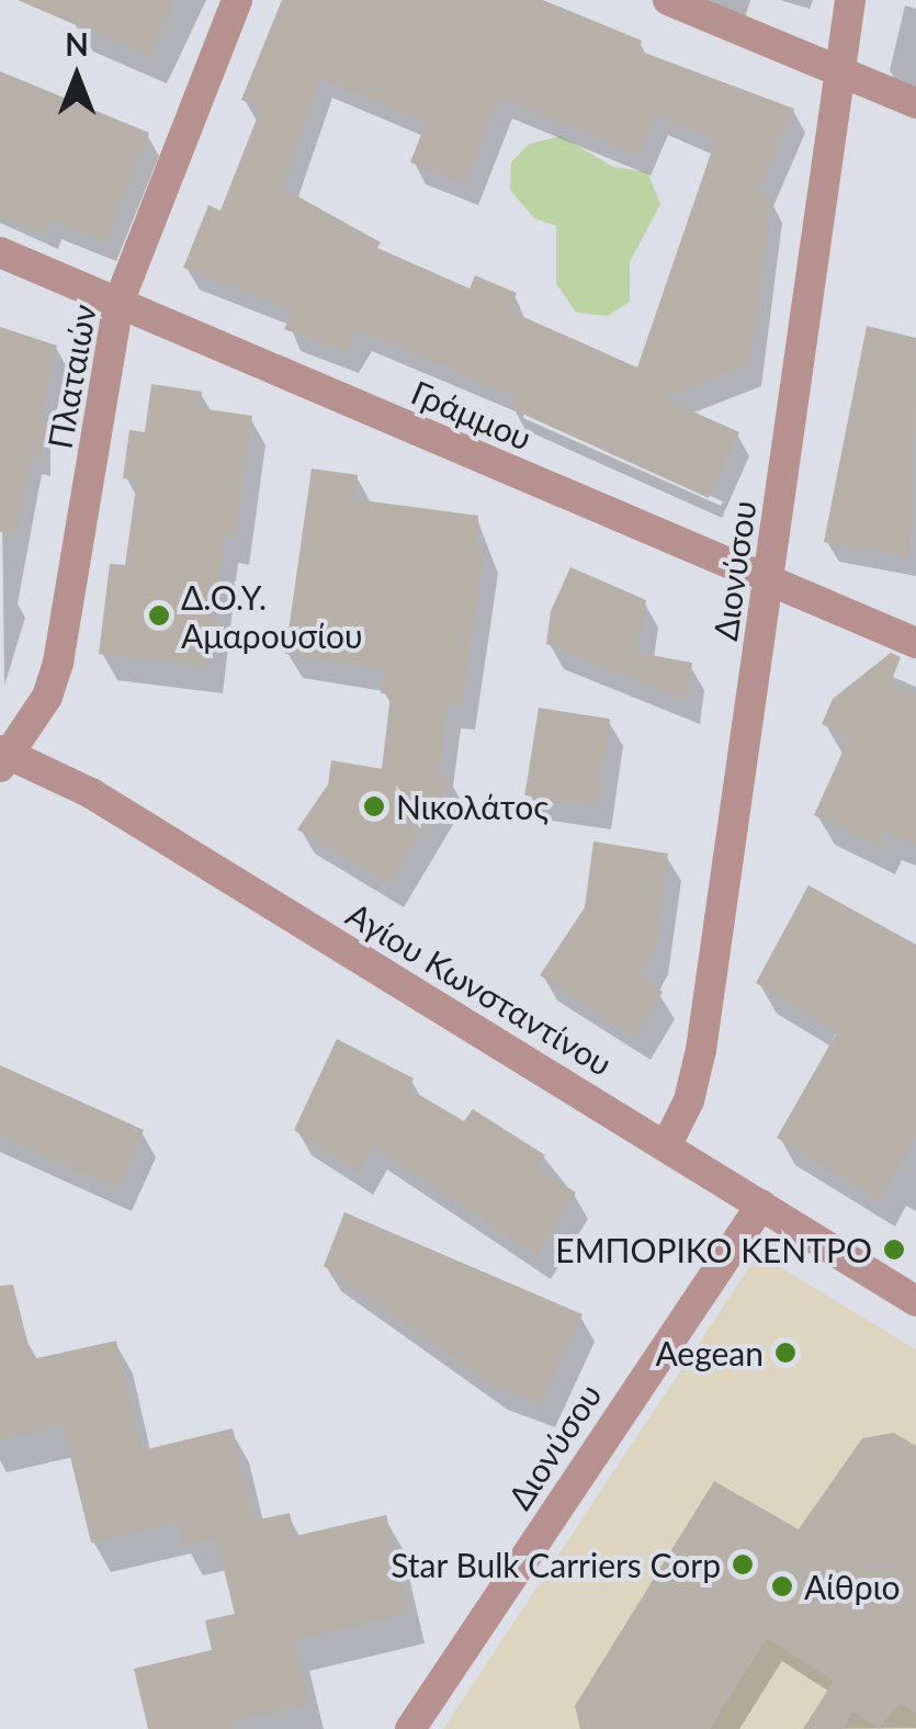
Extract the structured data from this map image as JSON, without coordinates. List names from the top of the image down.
{
  "streets": {
    "street": [
      "Πλαταιών",
      "Γράμμου",
      "Διονύσου",
      "Αγίου Κωνσταντίνου"
    ]
  },
  "crossings": [
    ["Πλαταιών", "Γράμμου"],
    ["Πλαταιών", "Αγίου Κωνσταντίνου"],
    ["Γράμμου", "Διονύσου"],
    ["Διονύσου", "Αγίου Κωνσταντίνου"]
  ],
  "places": [
    "Δ.Ο.Υ. Αμαρουσίου",
    "Νικολάτος",
    "ΕΜΠΟΡΙΚΟ ΚΕΝΤΡΟ",
    "Aegean",
    "Star Bulk Carriers Corp",
    "Αίθριο"
  ],
  "north": "top"
}
